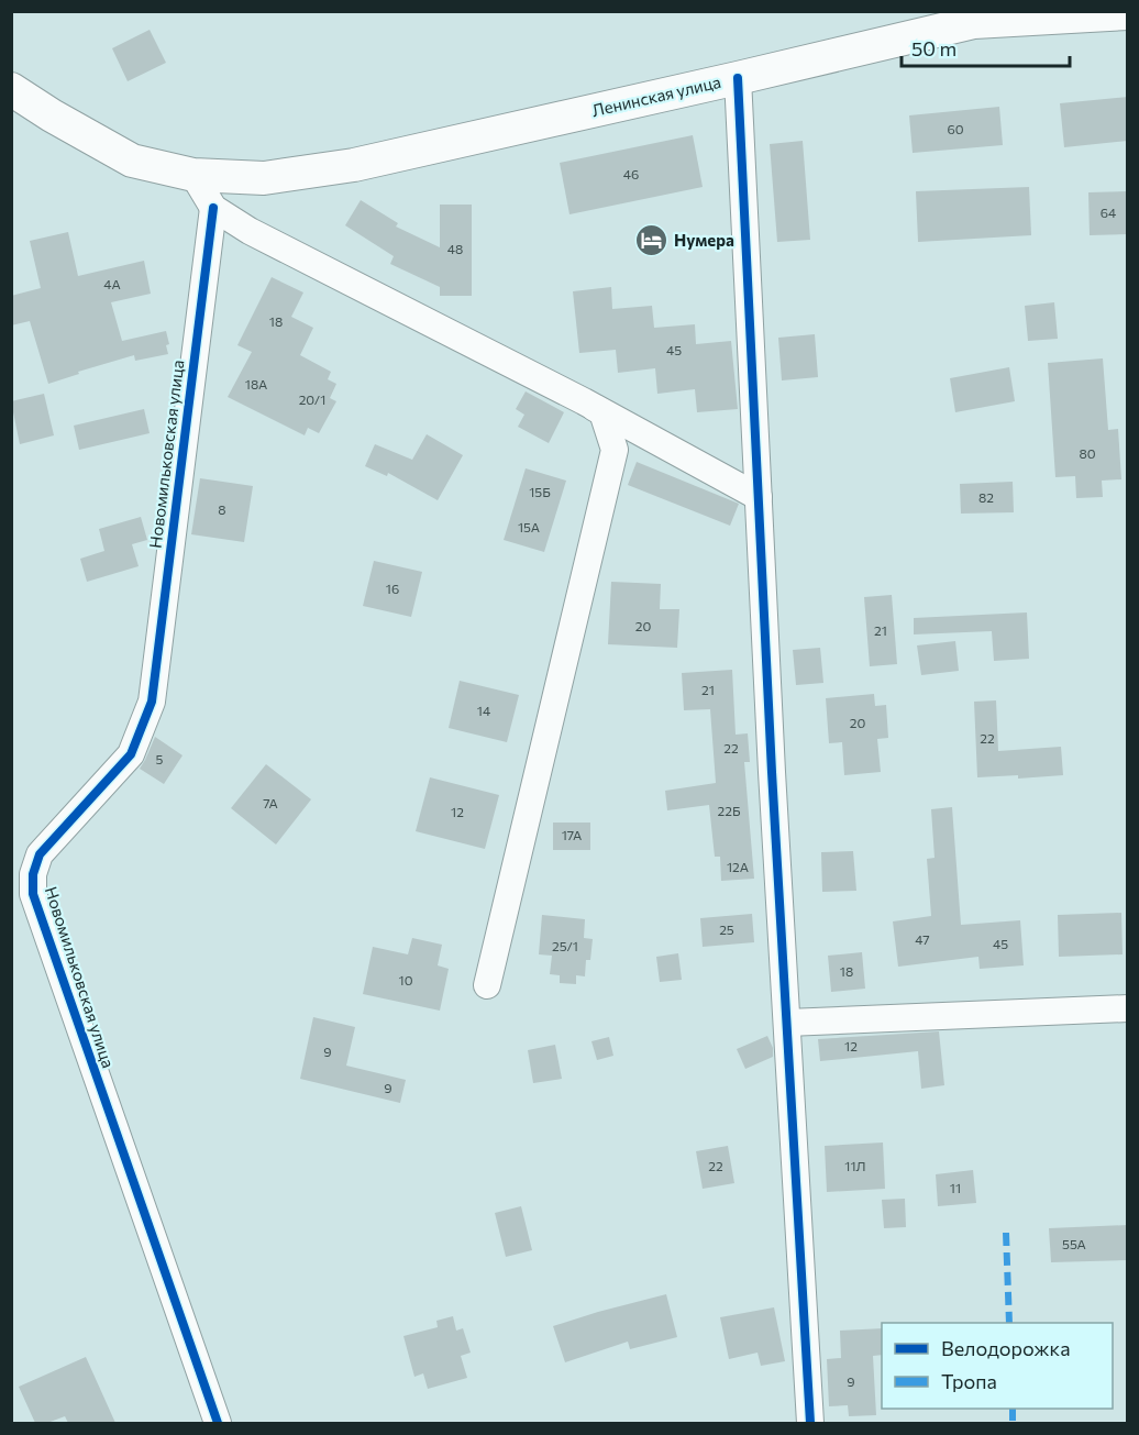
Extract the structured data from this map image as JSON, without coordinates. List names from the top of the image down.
{
  "streets": {
    "street": ["Ленинская улица", "Новомильковская улица"]
  },
  "places": {
    "hotel": ["Нумера"]
  },
  "house_numbers": [
    "60",
    "46",
    "64",
    "48",
    "4А",
    "18",
    "45",
    "18А",
    "20/1",
    "80",
    "15Б",
    "82",
    "8",
    "15А",
    "16",
    "20",
    "21",
    "21",
    "14",
    "20",
    "22",
    "22",
    "5",
    "7А",
    "22Б",
    "12",
    "17А",
    "12А",
    "25",
    "47",
    "45",
    "25/1",
    "18",
    "10",
    "12",
    "9",
    "9",
    "22",
    "11Л",
    "11",
    "55А",
    "9"
  ],
  "legend": ["Велодорожка", "Тропа"],
  "scale_bar": "50 m"
}
